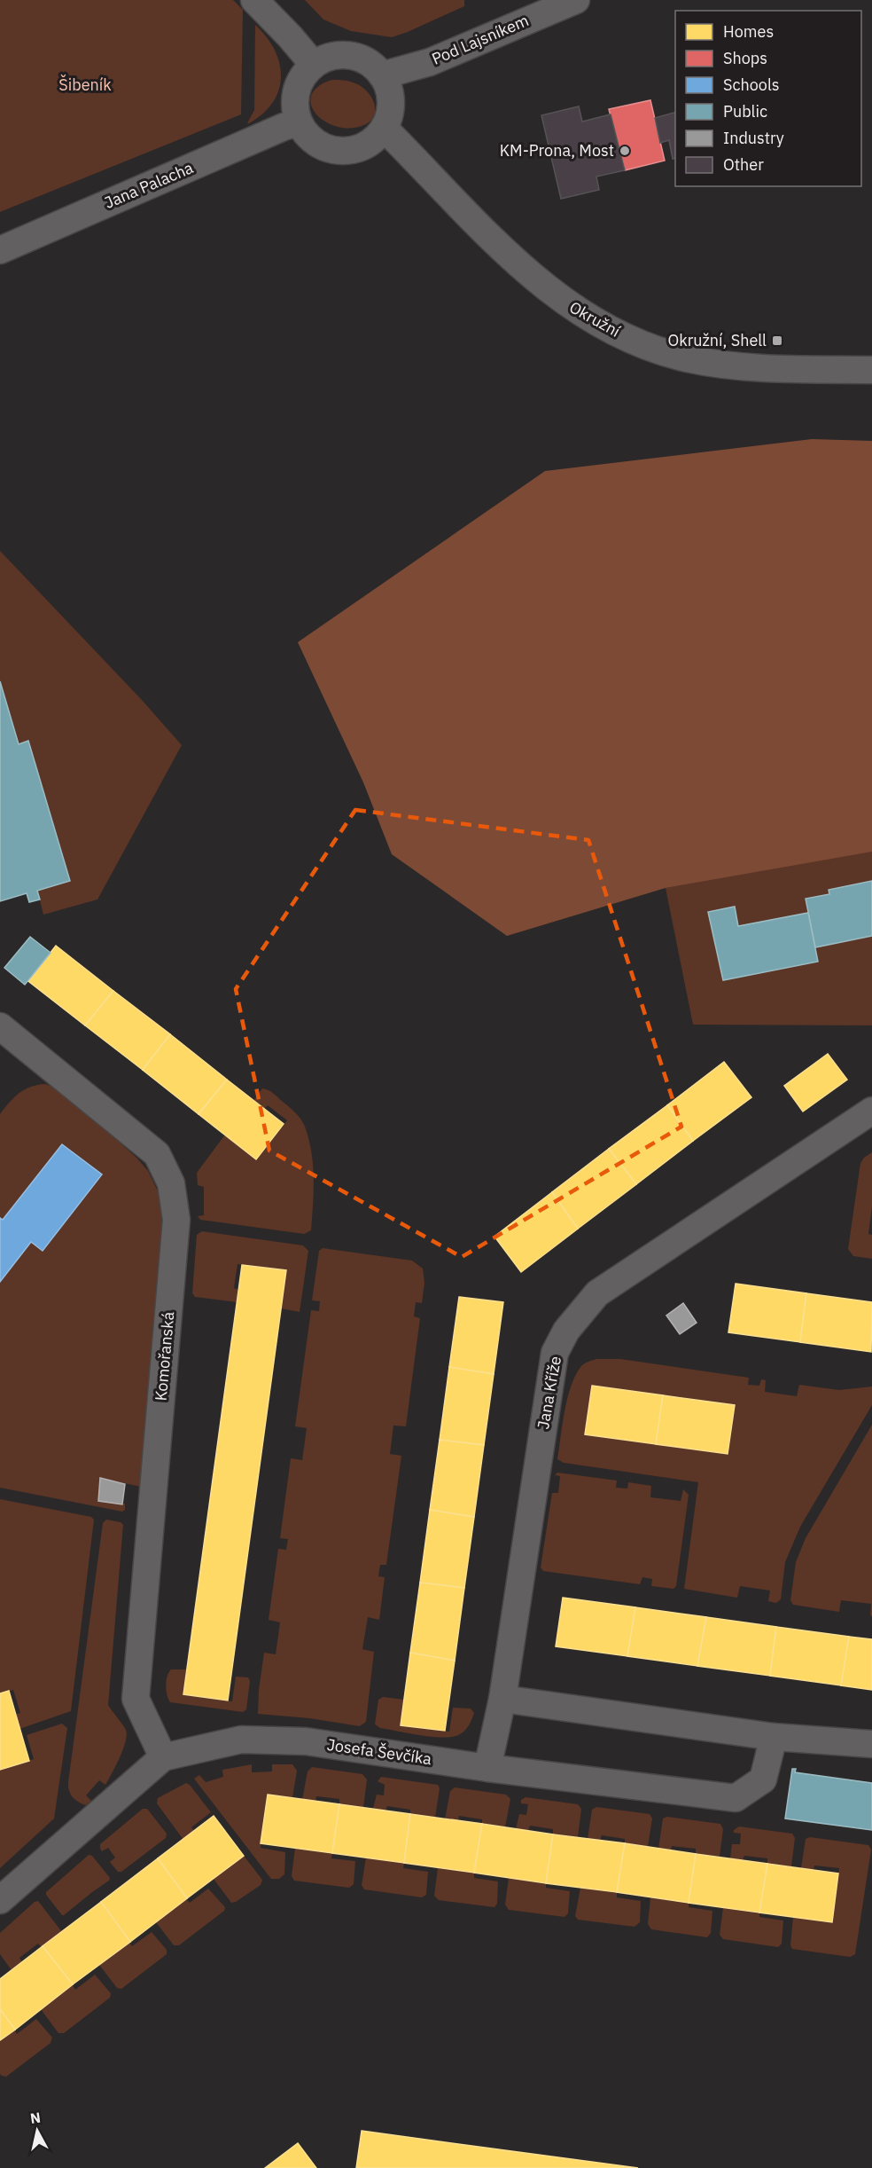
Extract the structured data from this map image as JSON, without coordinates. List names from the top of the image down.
{
  "streets": {
    "street": [
      "Pod Lajsníkem",
      "Jana Palacha",
      "Okružní",
      "Komořanská",
      "Jana Kříže",
      "Josefa Ševčíka"
    ]
  },
  "crossings": [
    ["Pod Lajsníkem", "Jana Palacha"],
    ["Pod Lajsníkem", "Okružní"],
    ["Jana Palacha", "Okružní"],
    ["Komořanská", "Josefa Ševčíka"],
    ["Jana Kříže", "Josefa Ševčíka"]
  ],
  "parks": ["Šibeník"],
  "places": {
    "other": ["KM-Prona, Most"],
    "transit": ["Okružní, Shell"]
  },
  "legend": [
    "Homes",
    "Shops",
    "Schools",
    "Public",
    "Industry",
    "Other"
  ],
  "north": "top"
}
